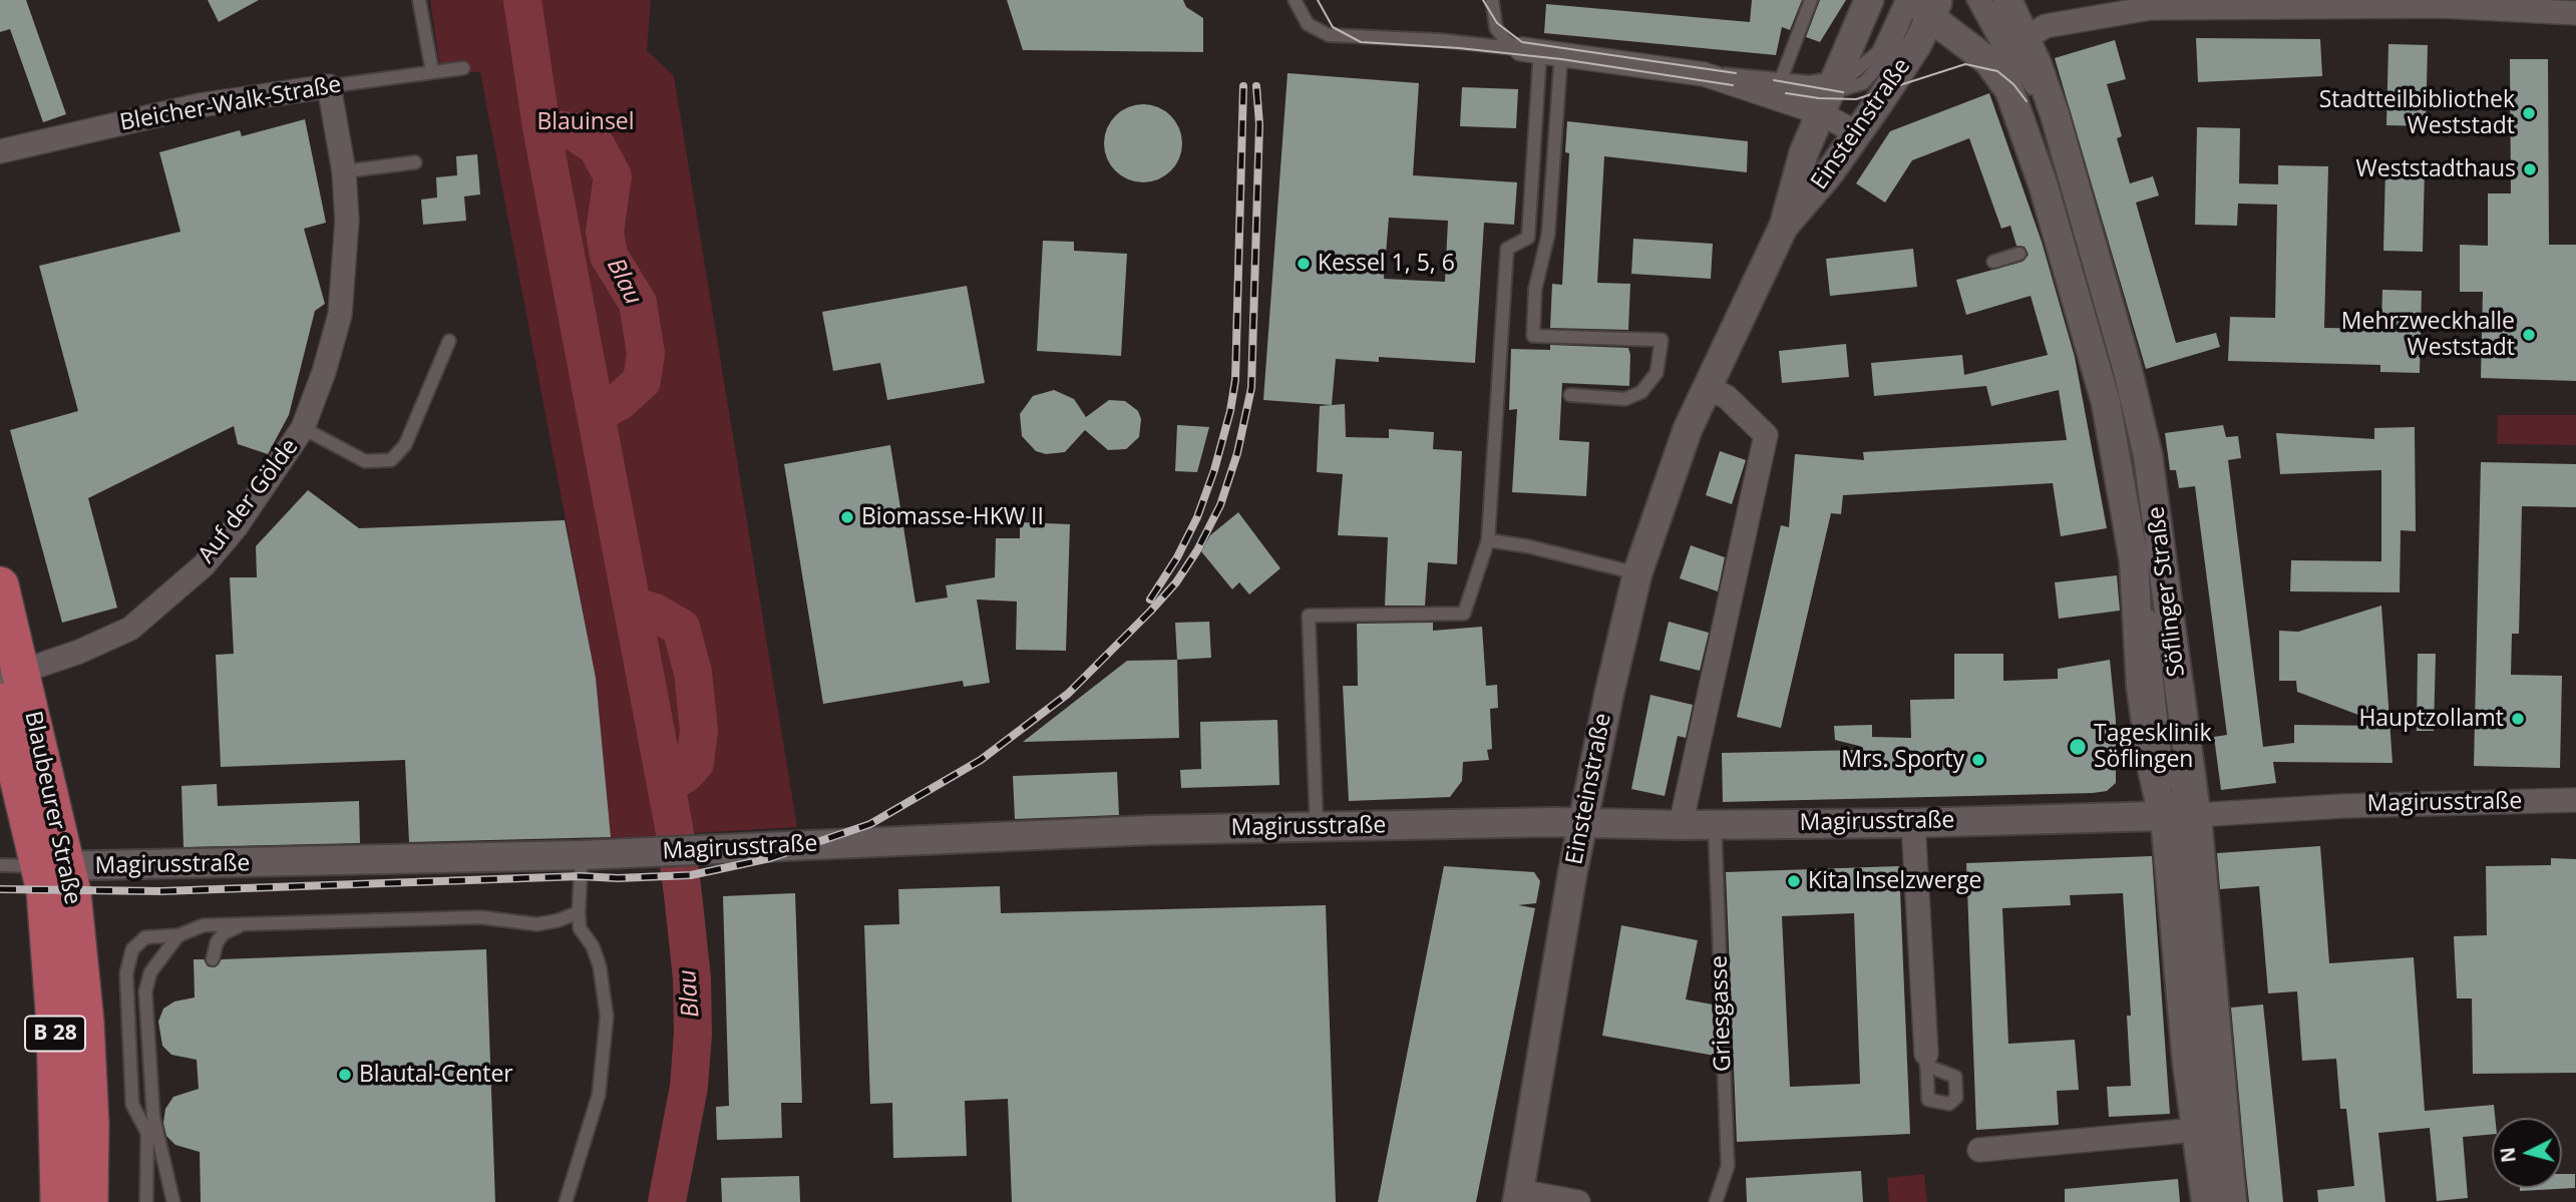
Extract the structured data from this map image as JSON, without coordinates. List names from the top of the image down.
{
  "streets": {
    "main road": ["Blaubeurer Straße", "B 28"],
    "street": [
      "Bleicher-Walk-Straße",
      "Einsteinstraße",
      "Auf der Gölde",
      "Söflinger Straße",
      "Magirusstraße"
    ],
    "lane": ["Griesgasse"]
  },
  "crossings": [
    ["Bleicher-Walk-Straße", "Auf der Gölde"],
    ["Einsteinstraße", "Söflinger Straße"],
    ["Einsteinstraße", "Magirusstraße"],
    ["Auf der Gölde", "Blaubeurer Straße"],
    ["Söflinger Straße", "Magirusstraße"],
    ["Magirusstraße", "Blaubeurer Straße"],
    ["Magirusstraße", "Griesgasse"]
  ],
  "water": ["Blau"],
  "parks": ["Blauinsel"],
  "places": [
    "Stadtteilbibliothek Weststadt",
    "Weststadthaus",
    "Kessel 1, 5, 6",
    "Mehrzweckhalle Weststadt",
    "Biomasse-HKW II",
    "Hauptzollamt",
    "Tagesklinik Söflingen",
    "Mrs. Sporty",
    "Kita Inselzwerge",
    "Blautal-Center"
  ],
  "north": "left"
}
